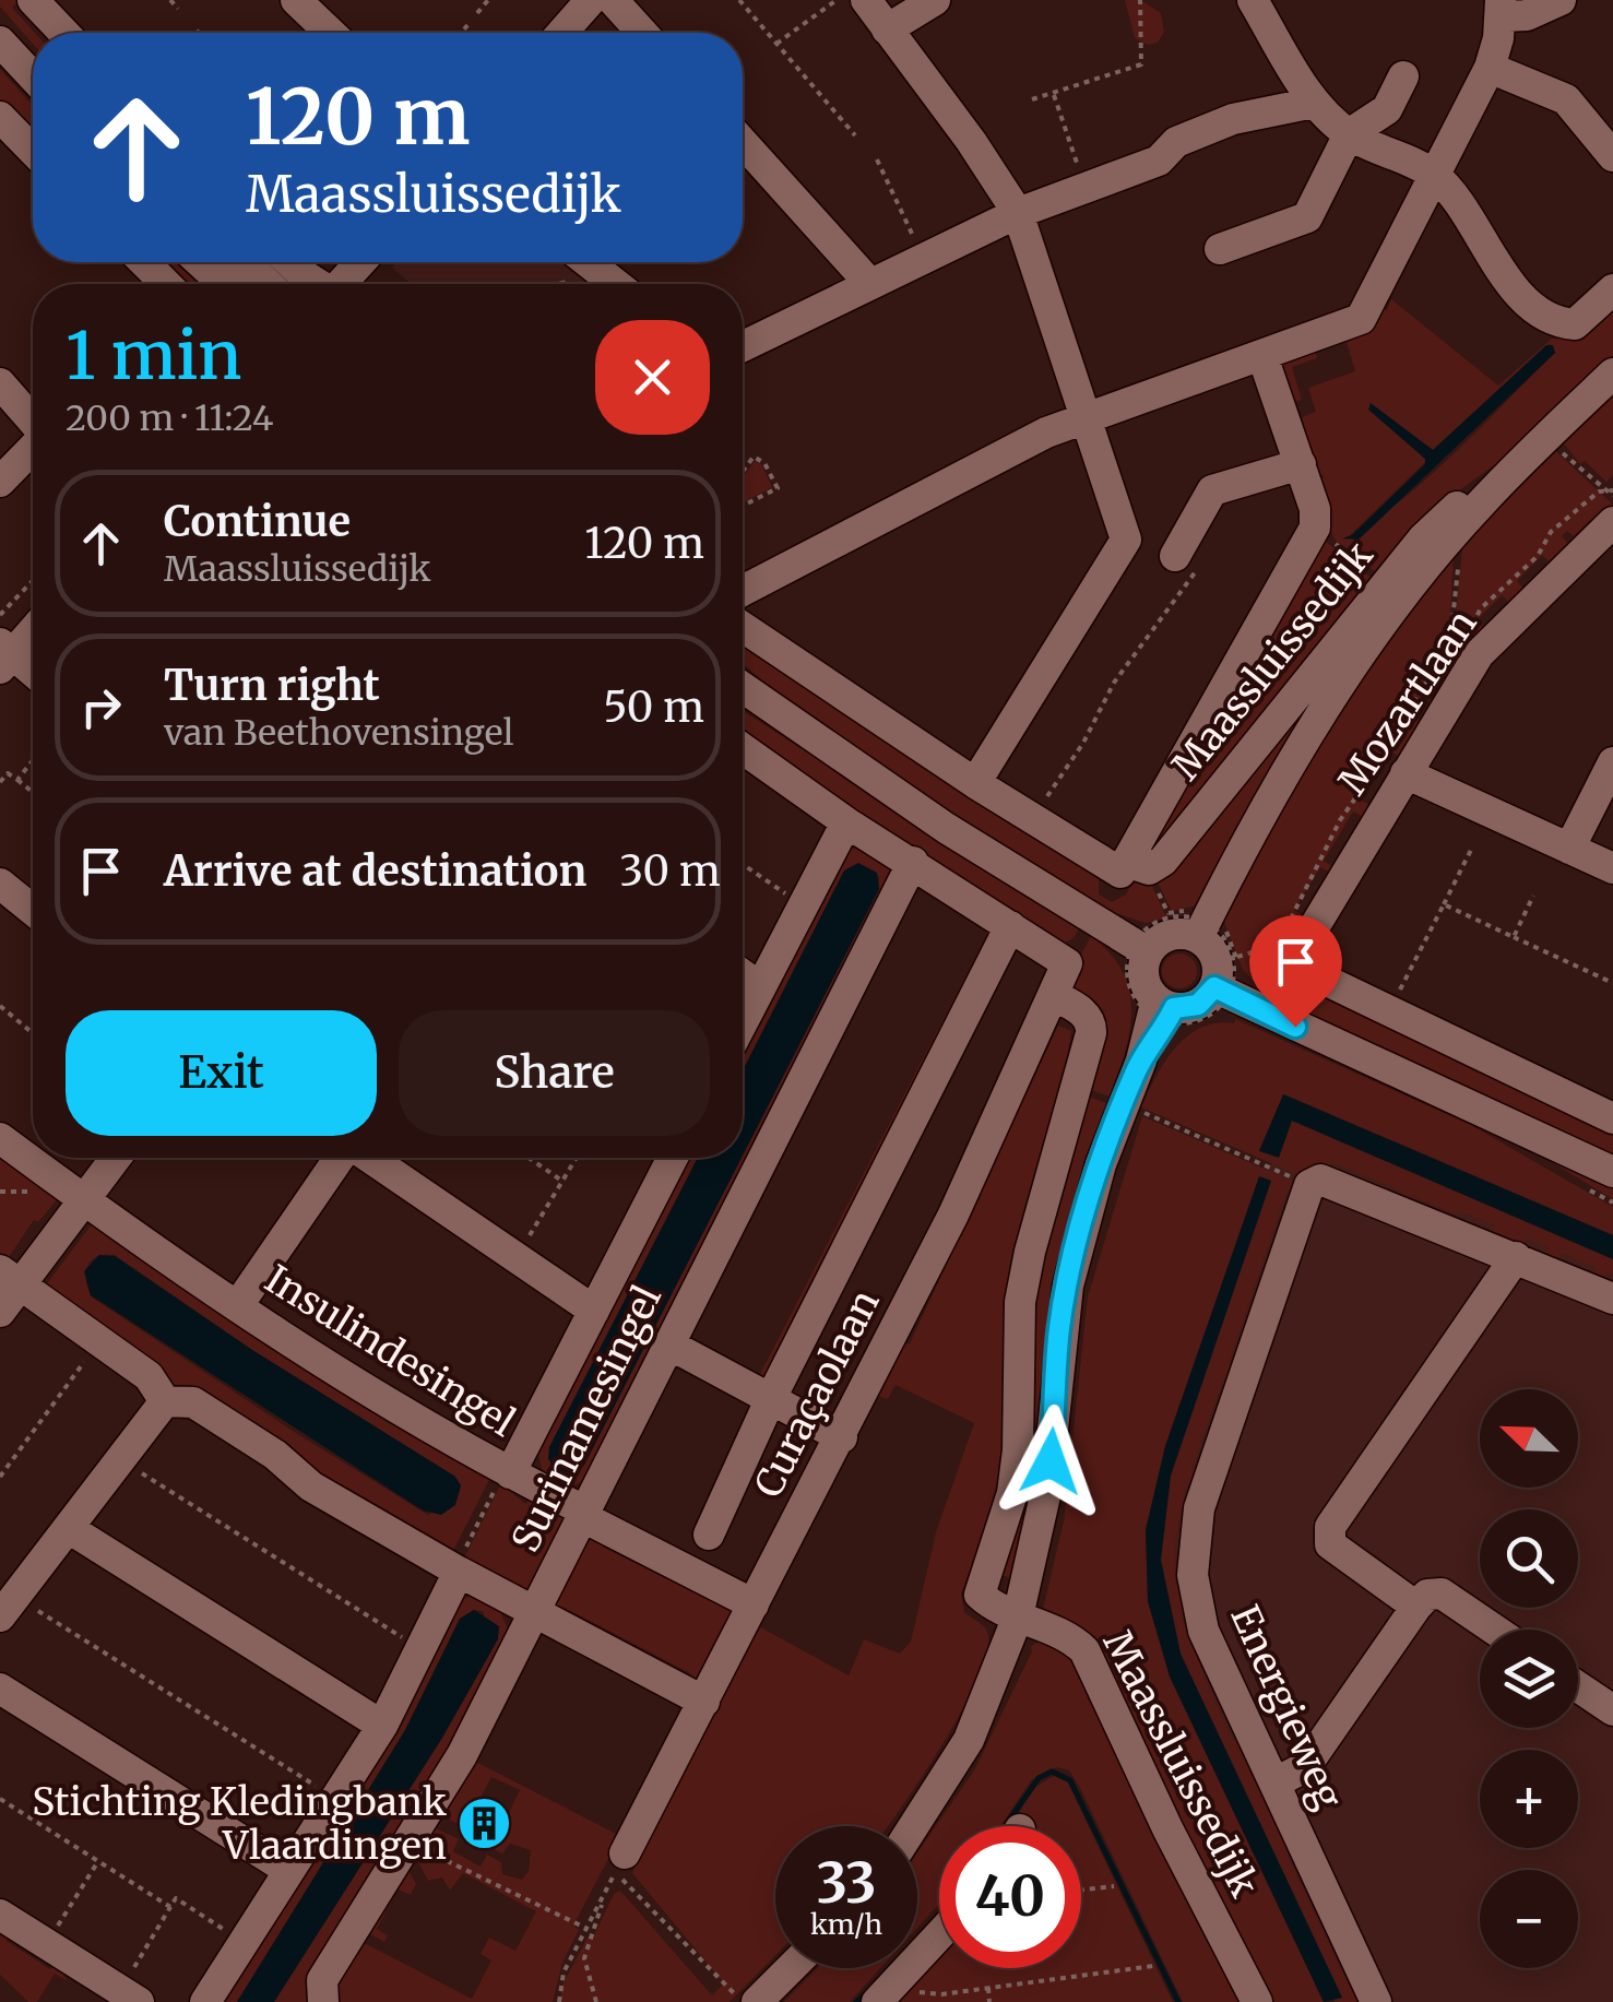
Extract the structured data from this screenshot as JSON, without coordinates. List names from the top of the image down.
{
  "streets": {
    "street": [
      "Maassluissedijk",
      "Mozartlaan",
      "Insulindesingel",
      "Curaçaolaan",
      "Surinamesingel",
      "Energieweg"
    ]
  },
  "crossings": [
    ["Maassluissedijk", "Curaçaolaan"],
    ["Insulindesingel", "Curaçaolaan"],
    ["Insulindesingel", "Surinamesingel"]
  ],
  "places": {
    "building": ["Stichting Kledingbank Vlaardingen"]
  },
  "north": "top left",
  "page": {
    "turn": ["120 m", "Maassluissedijk"],
    "heading": ["1 min", "200 m · 11:24"],
    "list": [
      {
        "name": "Continue",
        "note": "Maassluissedijk",
        "value": "120 m"
      },
      {
        "name": "Turn right",
        "note": "van Beethovensingel",
        "value": "50 m"
      },
      {
        "name": "Arrive at destination",
        "value": "30 m"
      }
    ],
    "buttons": ["Exit", "Share"],
    "map_buttons": ["+", "−"],
    "speed": "33 km/h",
    "limit": "40"
  }
}
